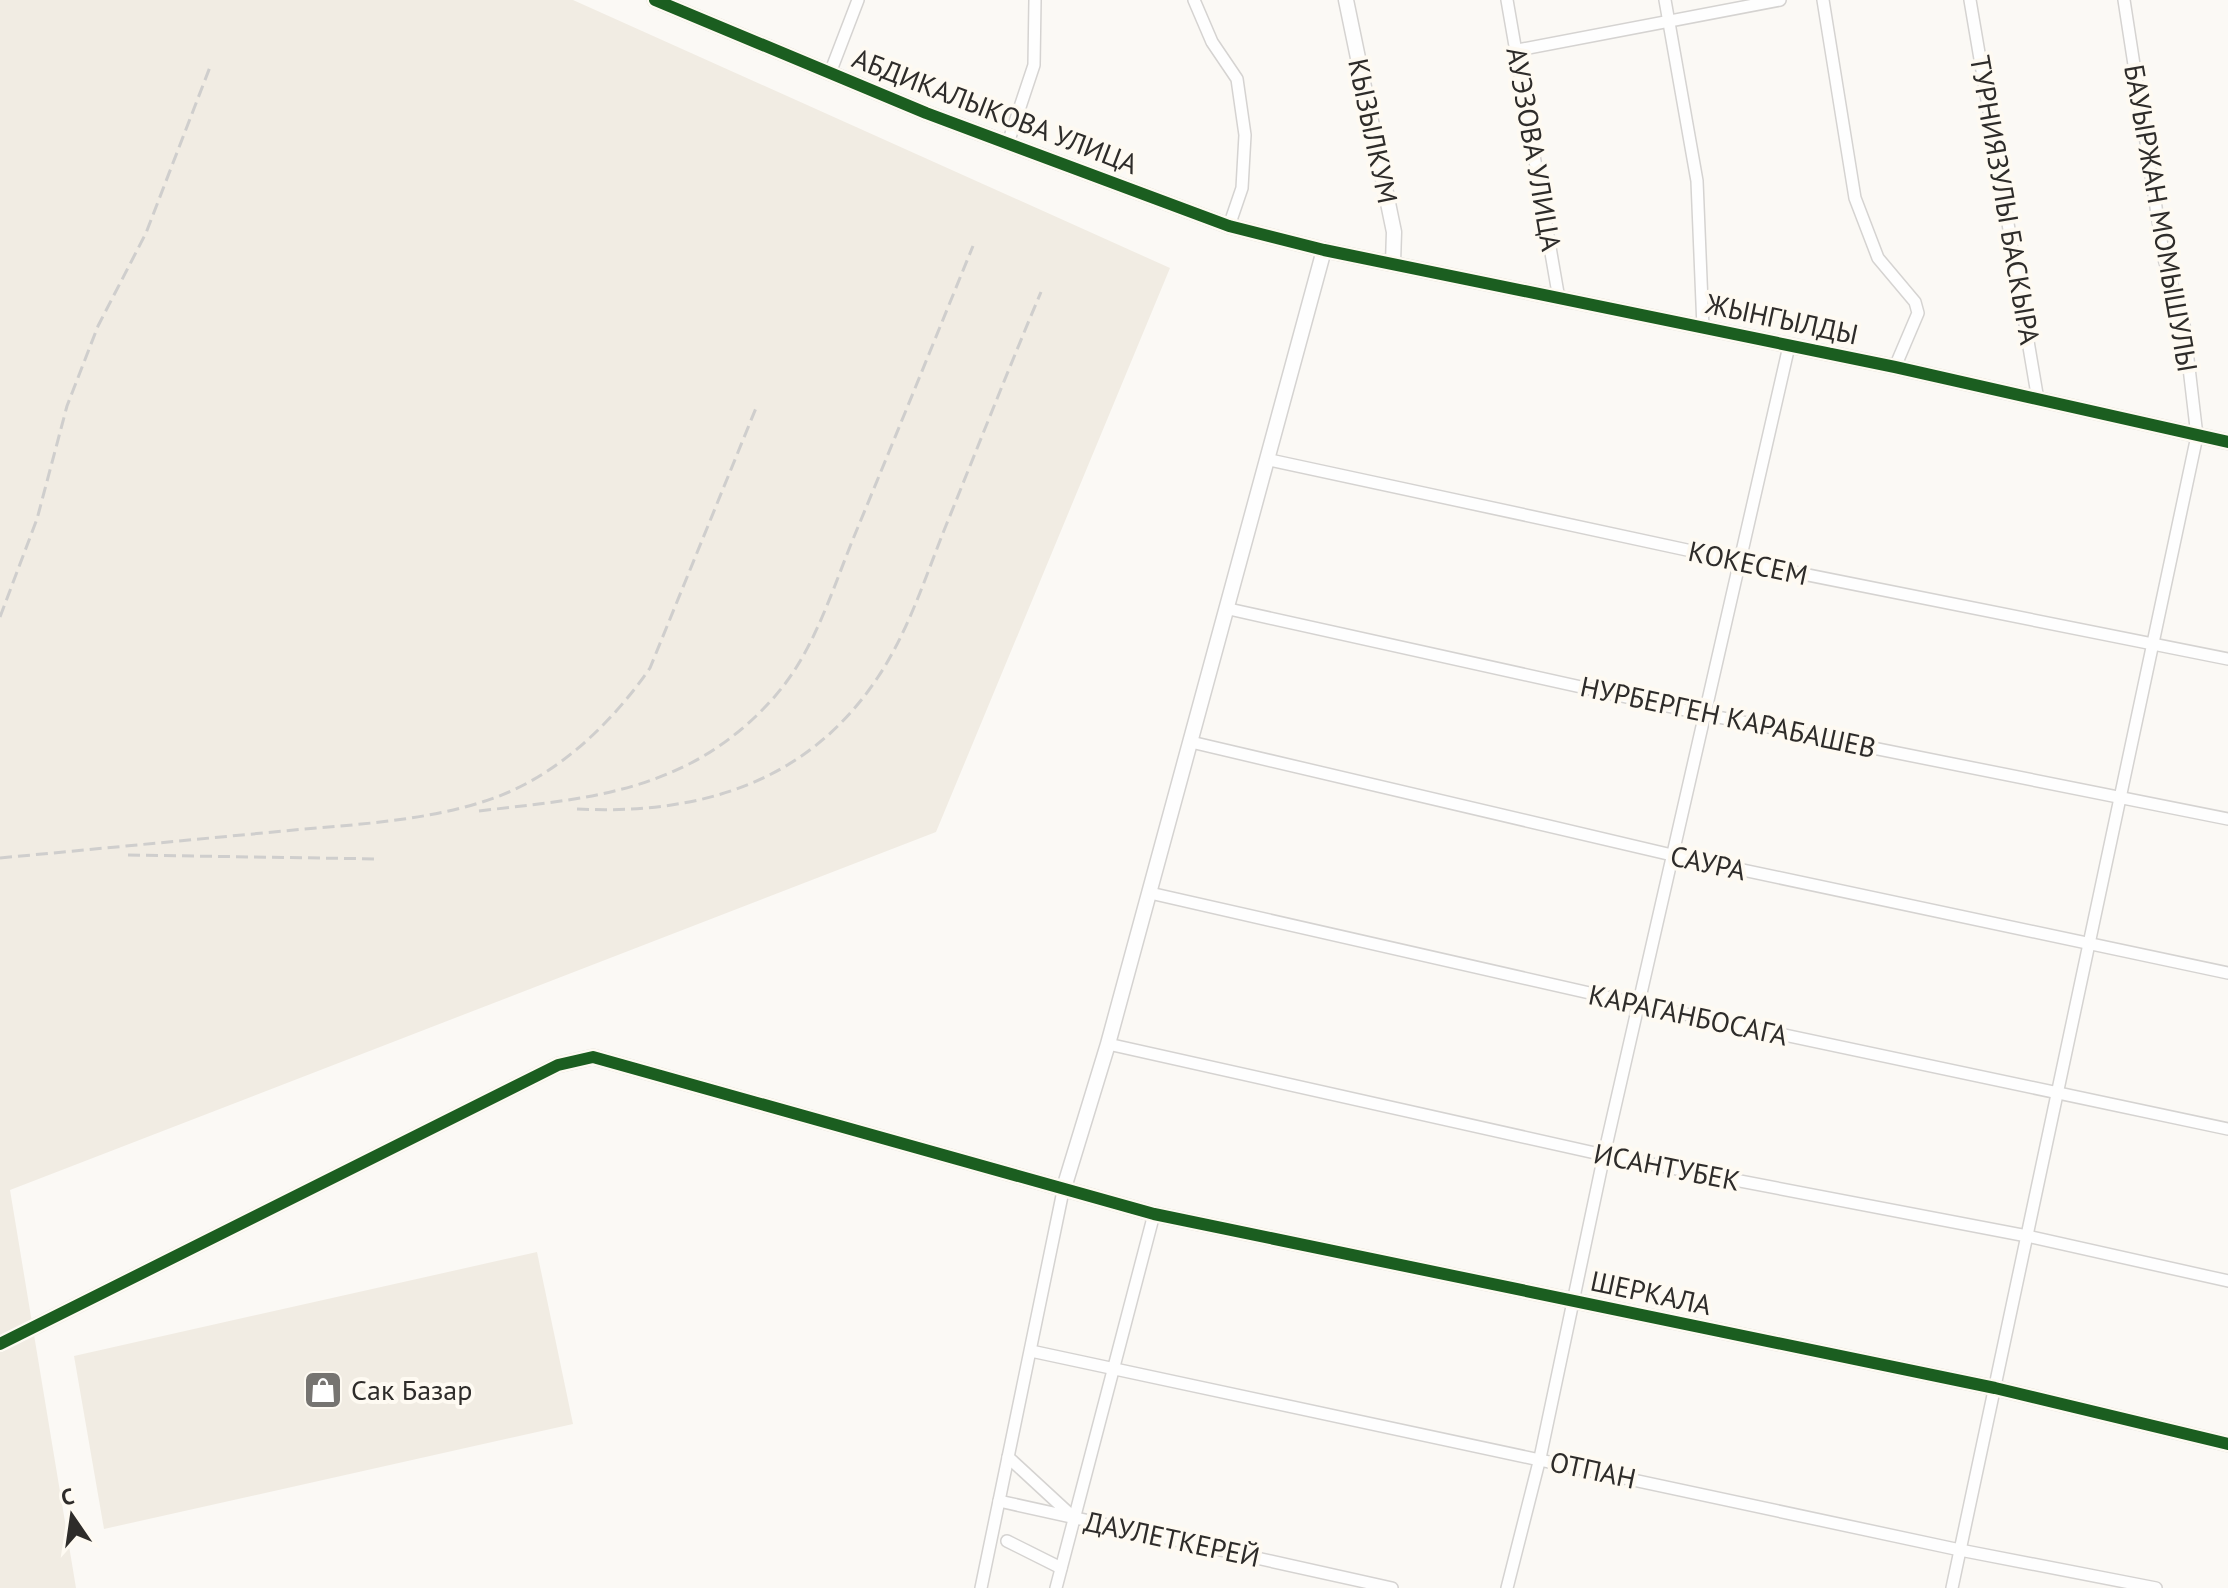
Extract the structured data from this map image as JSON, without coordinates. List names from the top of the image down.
{
  "streets": {
    "street": [
      "АБДИКАЛЫКОВА УЛИЦА",
      "КЫЗЫЛКУМ",
      "АУЭЗОВА УЛИЦА",
      "ТУРНИЯЗУЛЫ БАСКЫРА",
      "БАУЫРЖАН МОМЫШУЛЫ",
      "ЖЫНГЫЛДЫ",
      "КОКЕСЕМ",
      "НУРБЕРГЕН КАРАБАШЕВ",
      "САУРА",
      "КАРАГАНБОСАГА",
      "ИСАНТУБЕК",
      "ШЕРКАЛА",
      "ОТПАН",
      "ДАУЛЕТКЕРЕЙ"
    ]
  },
  "crossings": [
    ["АБДИКАЛЫКОВА УЛИЦА", "ЖЫНГЫЛДЫ"],
    ["КЫЗЫЛКУМ", "ЖЫНГЫЛДЫ"],
    ["АУЭЗОВА УЛИЦА", "ЖЫНГЫЛДЫ"],
    ["ТУРНИЯЗУЛЫ БАСКЫРА", "ЖЫНГЫЛДЫ"],
    ["БАУЫРЖАН МОМЫШУЛЫ", "ЖЫНГЫЛДЫ"],
    ["БАУЫРЖАН МОМЫШУЛЫ", "КОКЕСЕМ"],
    ["БАУЫРЖАН МОМЫШУЛЫ", "НУРБЕРГЕН КАРАБАШЕВ"],
    ["БАУЫРЖАН МОМЫШУЛЫ", "САУРА"],
    ["БАУЫРЖАН МОМЫШУЛЫ", "КАРАГАНБОСАГА"],
    ["БАУЫРЖАН МОМЫШУЛЫ", "ИСАНТУБЕК"],
    ["БАУЫРЖАН МОМЫШУЛЫ", "ШЕРКАЛА"],
    ["БАУЫРЖАН МОМЫШУЛЫ", "ОТПАН"]
  ],
  "places": {
    "shop": ["Сак Базар"]
  },
  "north": "top"
}
